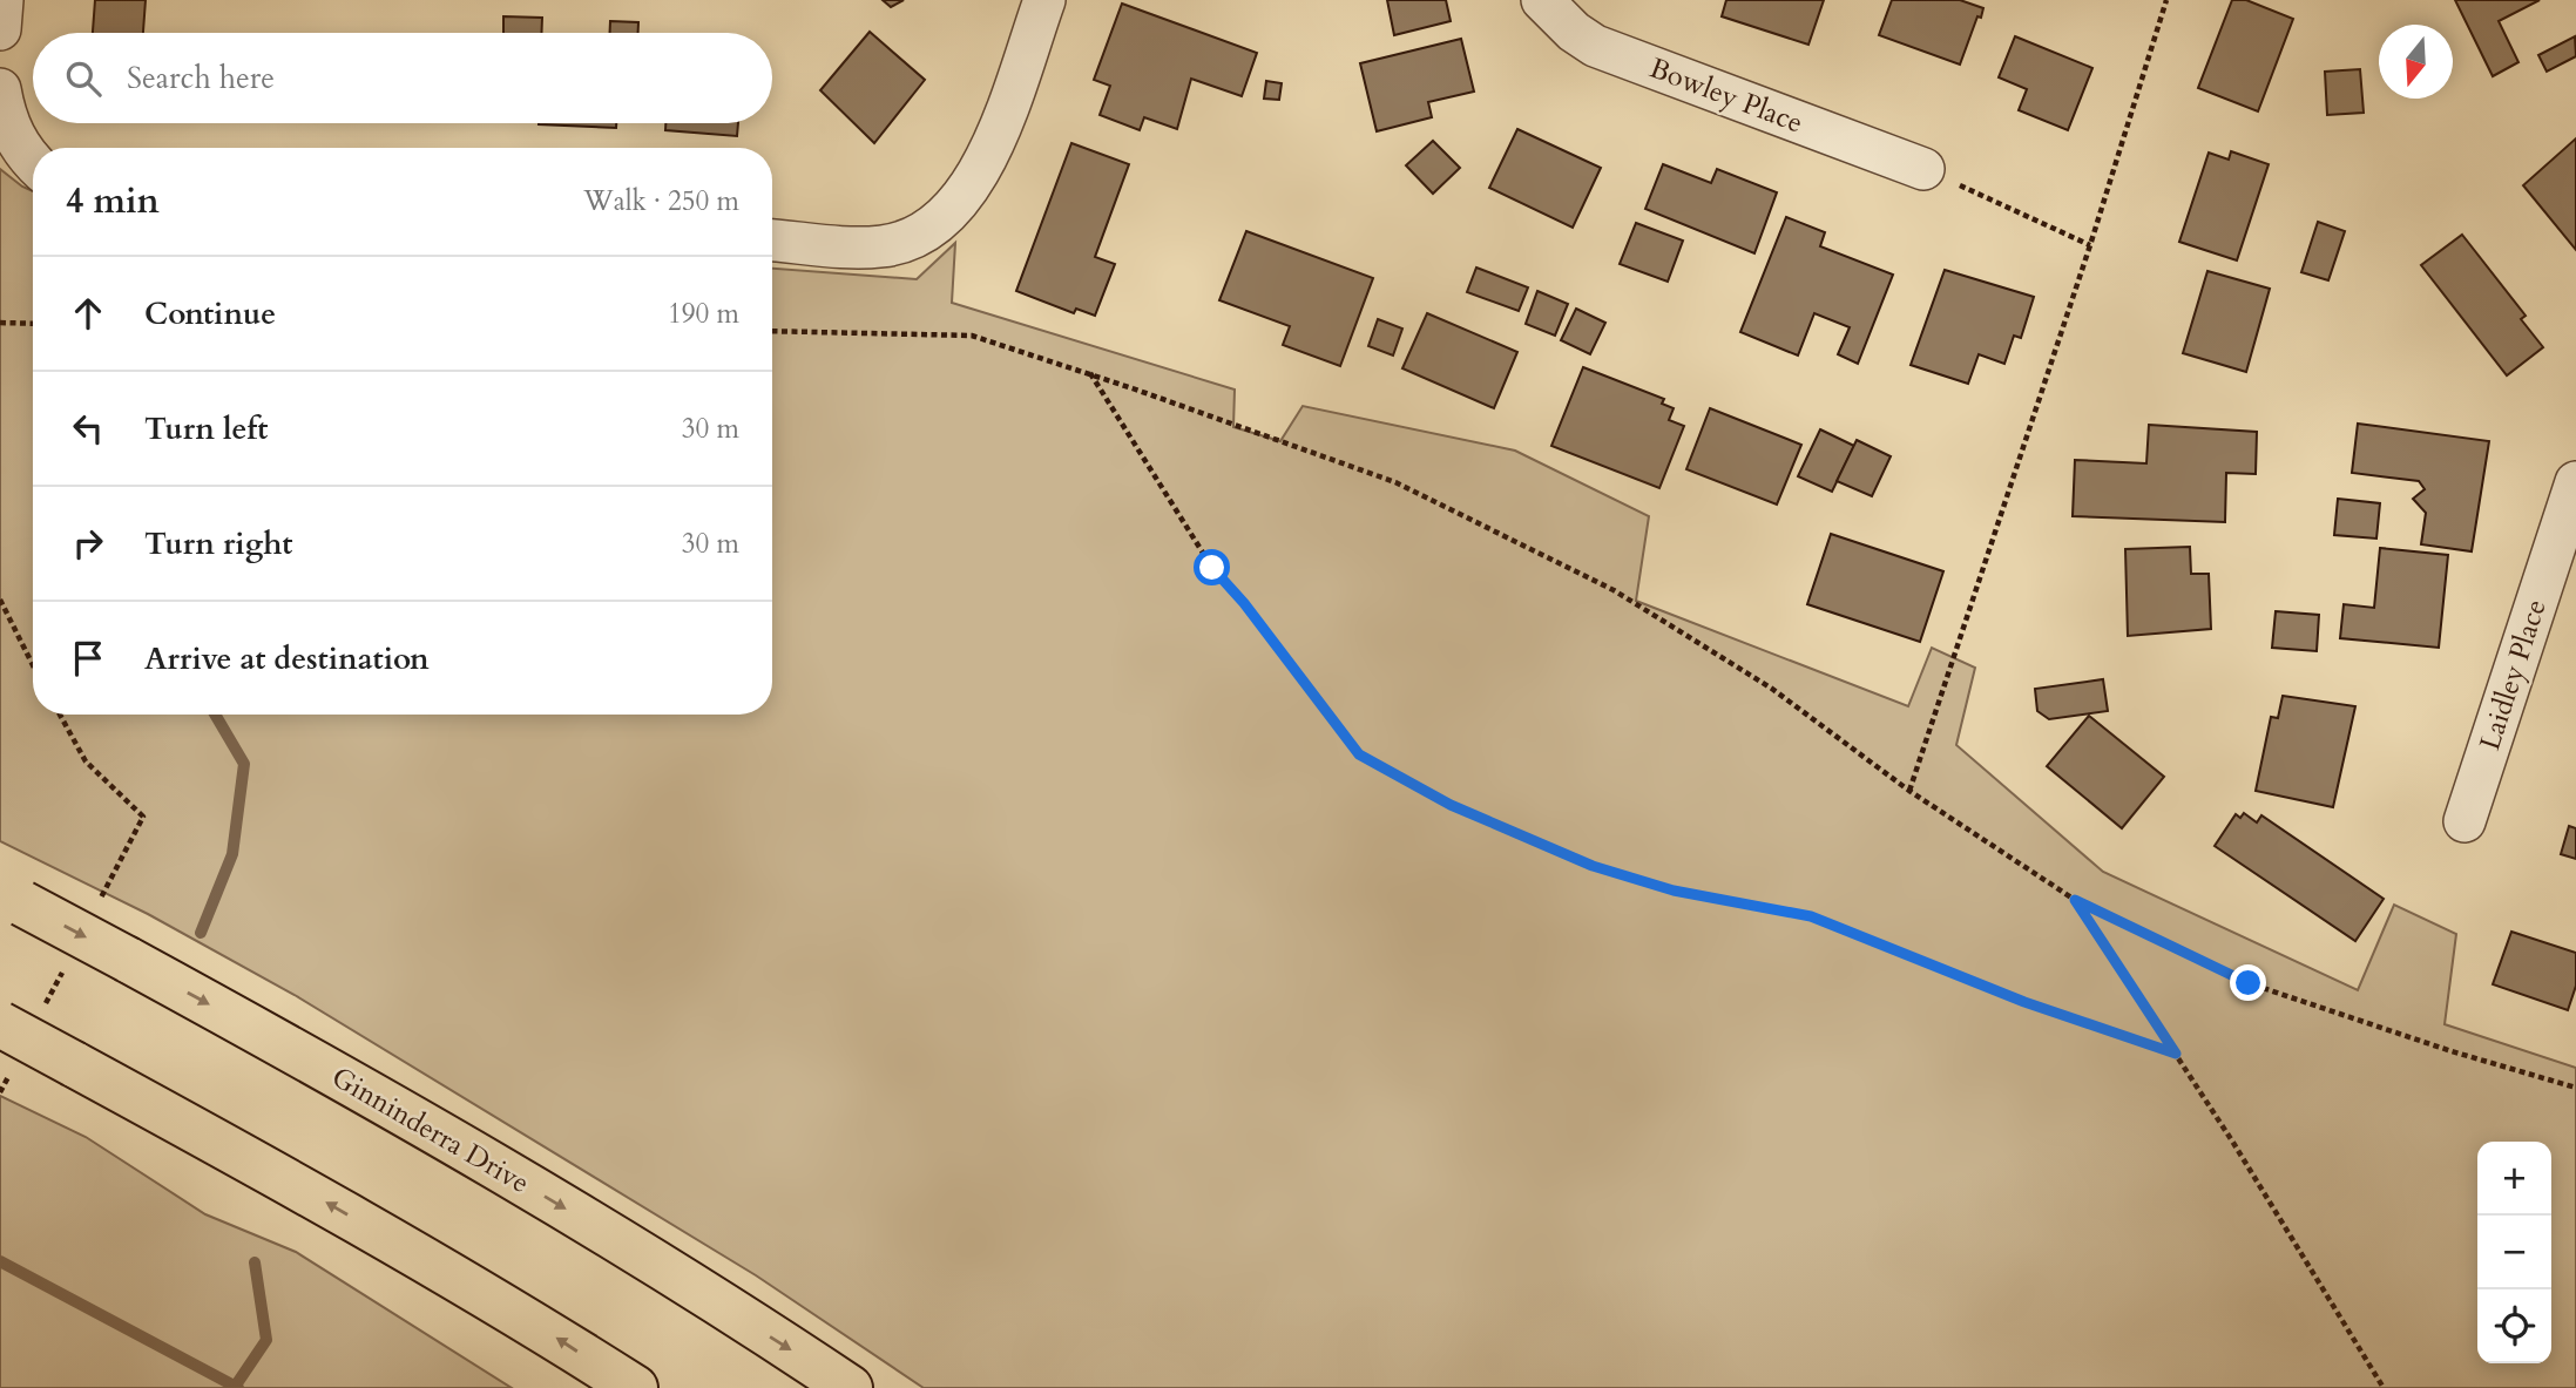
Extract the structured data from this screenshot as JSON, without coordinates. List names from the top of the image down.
{
  "streets": {
    "main road": ["Ginninderra Drive"],
    "street": ["Bowley Place", "Laidley Place"]
  },
  "north": "bottom",
  "page": {
    "search": "Search here",
    "heading": ["4 min", "Walk · 250 m"],
    "list": [
      ["Continue", "190 m"],
      ["Turn left", "30 m"],
      ["Turn right", "30 m"],
      "Arrive at destination"
    ],
    "map_buttons": ["+", "−"]
  }
}
